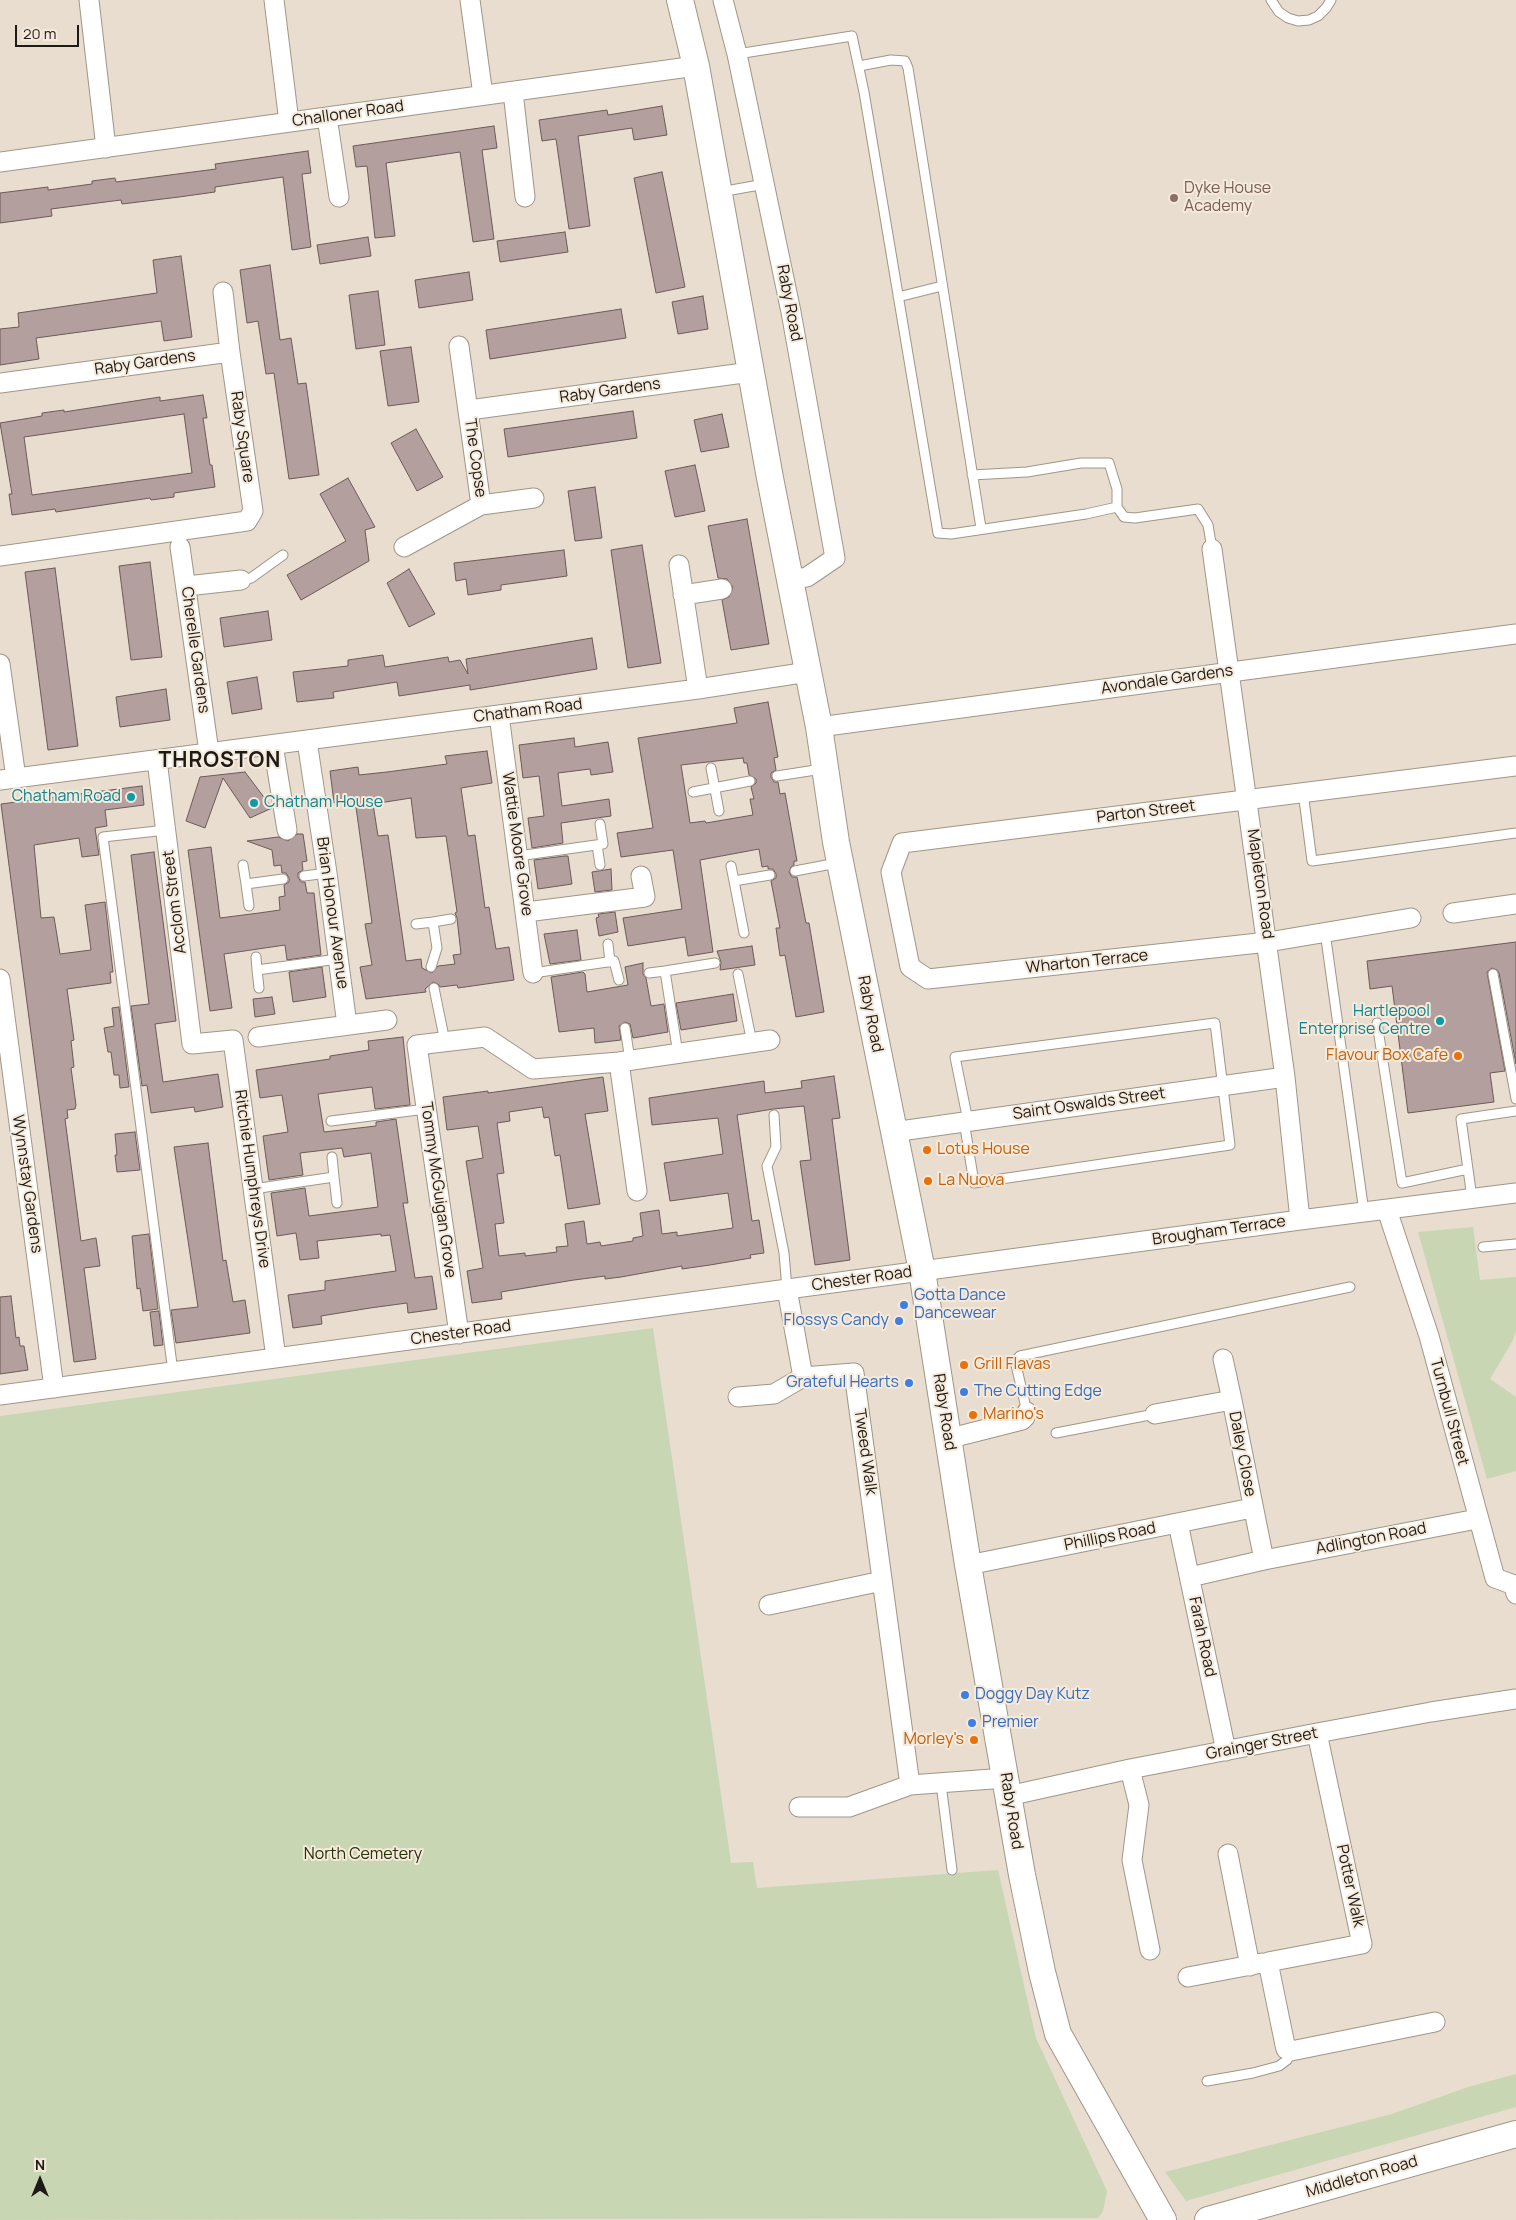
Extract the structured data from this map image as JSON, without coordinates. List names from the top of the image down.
{
  "streets": {
    "street": [
      "Challoner Road",
      "Raby Road",
      "Raby Gardens",
      "Raby Square",
      "The Copse",
      "Cherelle Gardens",
      "Avondale Gardens",
      "Chatham Road",
      "Parton Street",
      "Wattie Moore Grove",
      "Mapleton Road",
      "Acclom Street",
      "Brian Honour Avenue",
      "Wharton Terrace",
      "Saint Oswalds Street",
      "Ritchie Humphreys Drive",
      "Wynnstay Gardens",
      "Tommy McGuigan Grove",
      "Brougham Terrace",
      "Chester Road",
      "Turnbull Street",
      "Tweed Walk",
      "Daley Close",
      "Phillips Road",
      "Adlington Road",
      "Farah Road",
      "Grainger Street",
      "Potter Walk",
      "Middleton Road"
    ]
  },
  "crossings": [
    ["Challoner Road", "Raby Road"],
    ["Raby Road", "Raby Gardens"],
    ["Raby Road", "Avondale Gardens"],
    ["Raby Road", "Chatham Road"],
    ["Raby Road", "Saint Oswalds Street"],
    ["Raby Road", "Brougham Terrace"],
    ["Raby Road", "Chester Road"],
    ["Raby Road", "Phillips Road"],
    ["Raby Road", "Grainger Street"],
    ["Raby Gardens", "Raby Square"],
    ["Raby Gardens", "The Copse"],
    ["Cherelle Gardens", "Chatham Road"],
    ["Avondale Gardens", "Mapleton Road"],
    ["Chatham Road", "Wattie Moore Grove"],
    ["Chatham Road", "Acclom Street"],
    ["Chatham Road", "Brian Honour Avenue"],
    ["Parton Street", "Mapleton Road"],
    ["Parton Street", "Wharton Terrace"],
    ["Mapleton Road", "Wharton Terrace"],
    ["Mapleton Road", "Saint Oswalds Street"],
    ["Mapleton Road", "Brougham Terrace"],
    ["Acclom Street", "Ritchie Humphreys Drive"],
    ["Ritchie Humphreys Drive", "Chester Road"],
    ["Wynnstay Gardens", "Chester Road"],
    ["Tommy McGuigan Grove", "Chester Road"],
    ["Brougham Terrace", "Chester Road"],
    ["Turnbull Street", "Adlington Road"],
    ["Tweed Walk", "Grainger Street"],
    ["Daley Close", "Phillips Road"],
    ["Phillips Road", "Farah Road"],
    ["Adlington Road", "Farah Road"],
    ["Farah Road", "Grainger Street"],
    ["Grainger Street", "Potter Walk"]
  ],
  "districts": ["THROSTON"],
  "parks": ["North Cemetery"],
  "places": [
    "Dyke House Academy",
    "Chatham Road",
    "Chatham House",
    "Hartlepool Enterprise Centre",
    "Flavour Box Cafe",
    "Lotus House",
    "La Nuova",
    "Gotta Dance Dancewear",
    "Flossys Candy",
    "Grill Flavas",
    "Grateful Hearts",
    "The Cutting Edge",
    "Marino's",
    "Doggy Day Kutz",
    "Premier",
    "Morley's"
  ],
  "scale_bar": "20 m",
  "north": "top"
}
